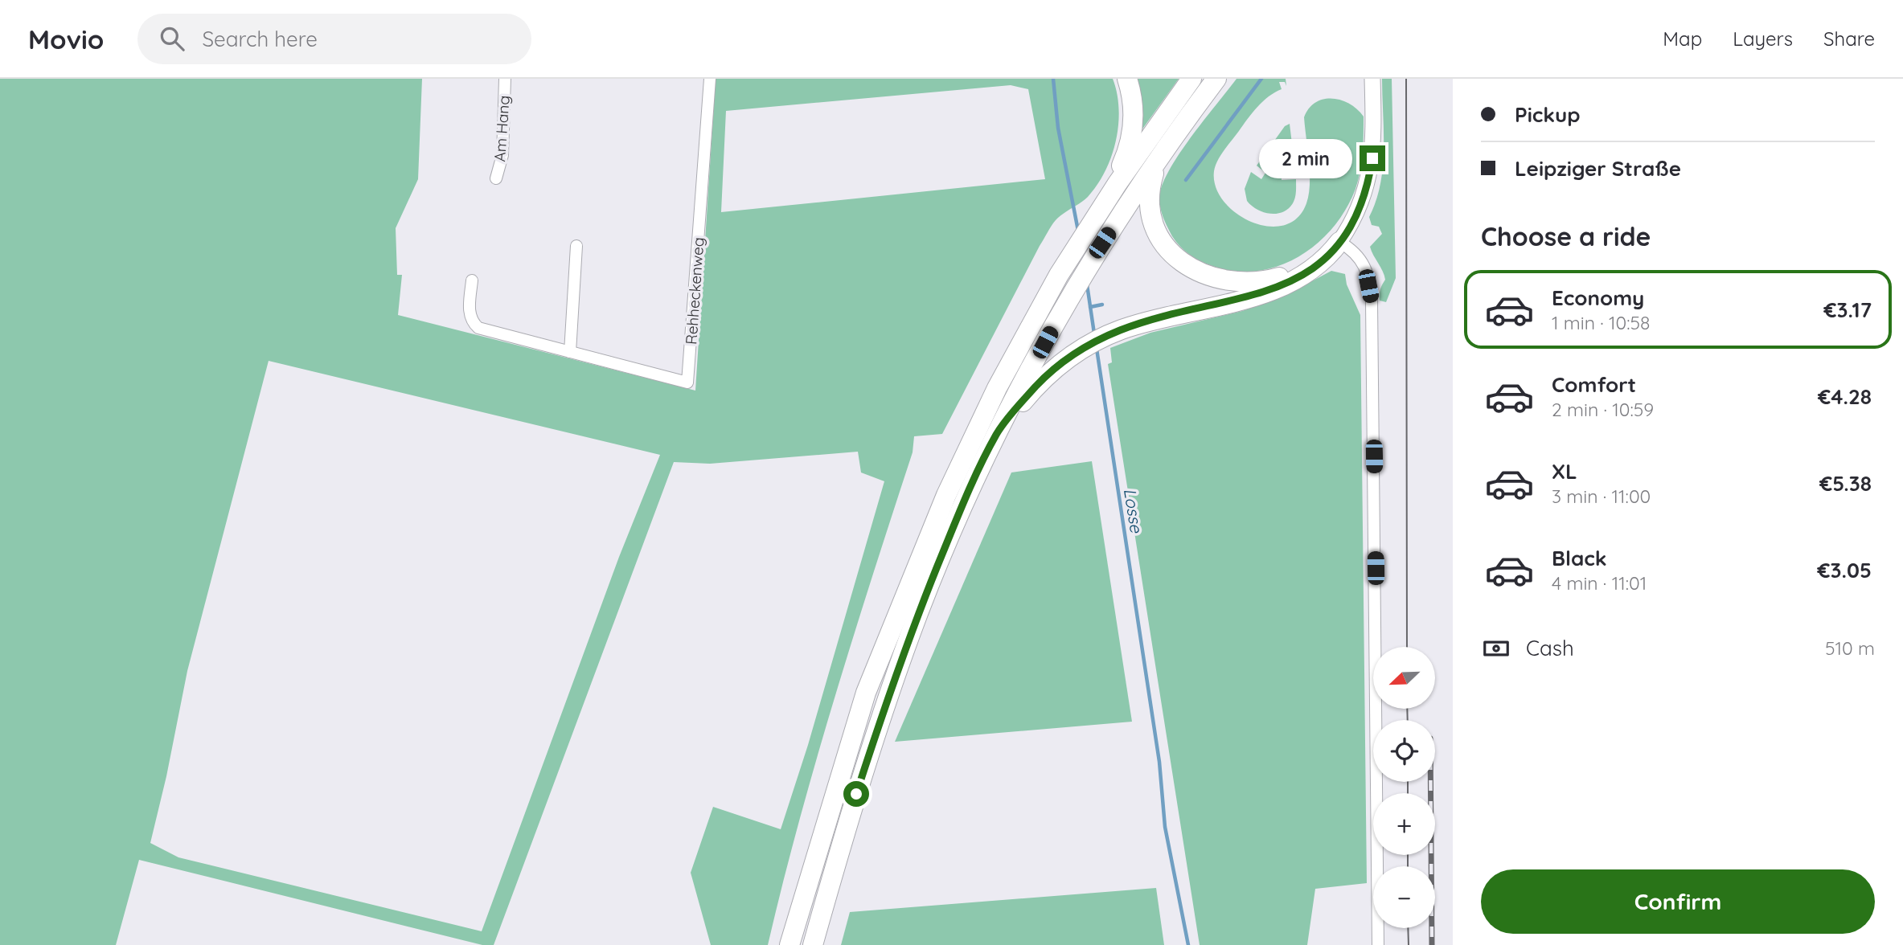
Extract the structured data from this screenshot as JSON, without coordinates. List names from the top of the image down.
{
  "streets": {
    "street": ["Am Hang", "Rehheckenweg"]
  },
  "water": ["Losse"],
  "north": "bottom left",
  "page": {
    "header": "Movio",
    "search": "Search here",
    "nav": ["Map", "Layers", "Share"],
    "banner": ["Pickup", "Leipziger Straße"],
    "bubble": "2 min",
    "heading": "Choose a ride",
    "list": [
      {
        "name": "Economy",
        "note": "1 min · 10:58",
        "value": "€3.17"
      },
      {
        "name": "Comfort",
        "note": "2 min · 10:59",
        "value": "€4.28"
      },
      {
        "name": "XL",
        "note": "3 min · 11:00",
        "value": "€5.38"
      },
      {
        "name": "Black",
        "note": "4 min · 11:01",
        "value": "€3.05"
      }
    ],
    "pay": ["Cash", "510 m"],
    "map_buttons": ["+", "−"],
    "buttons": "Confirm"
  }
}
